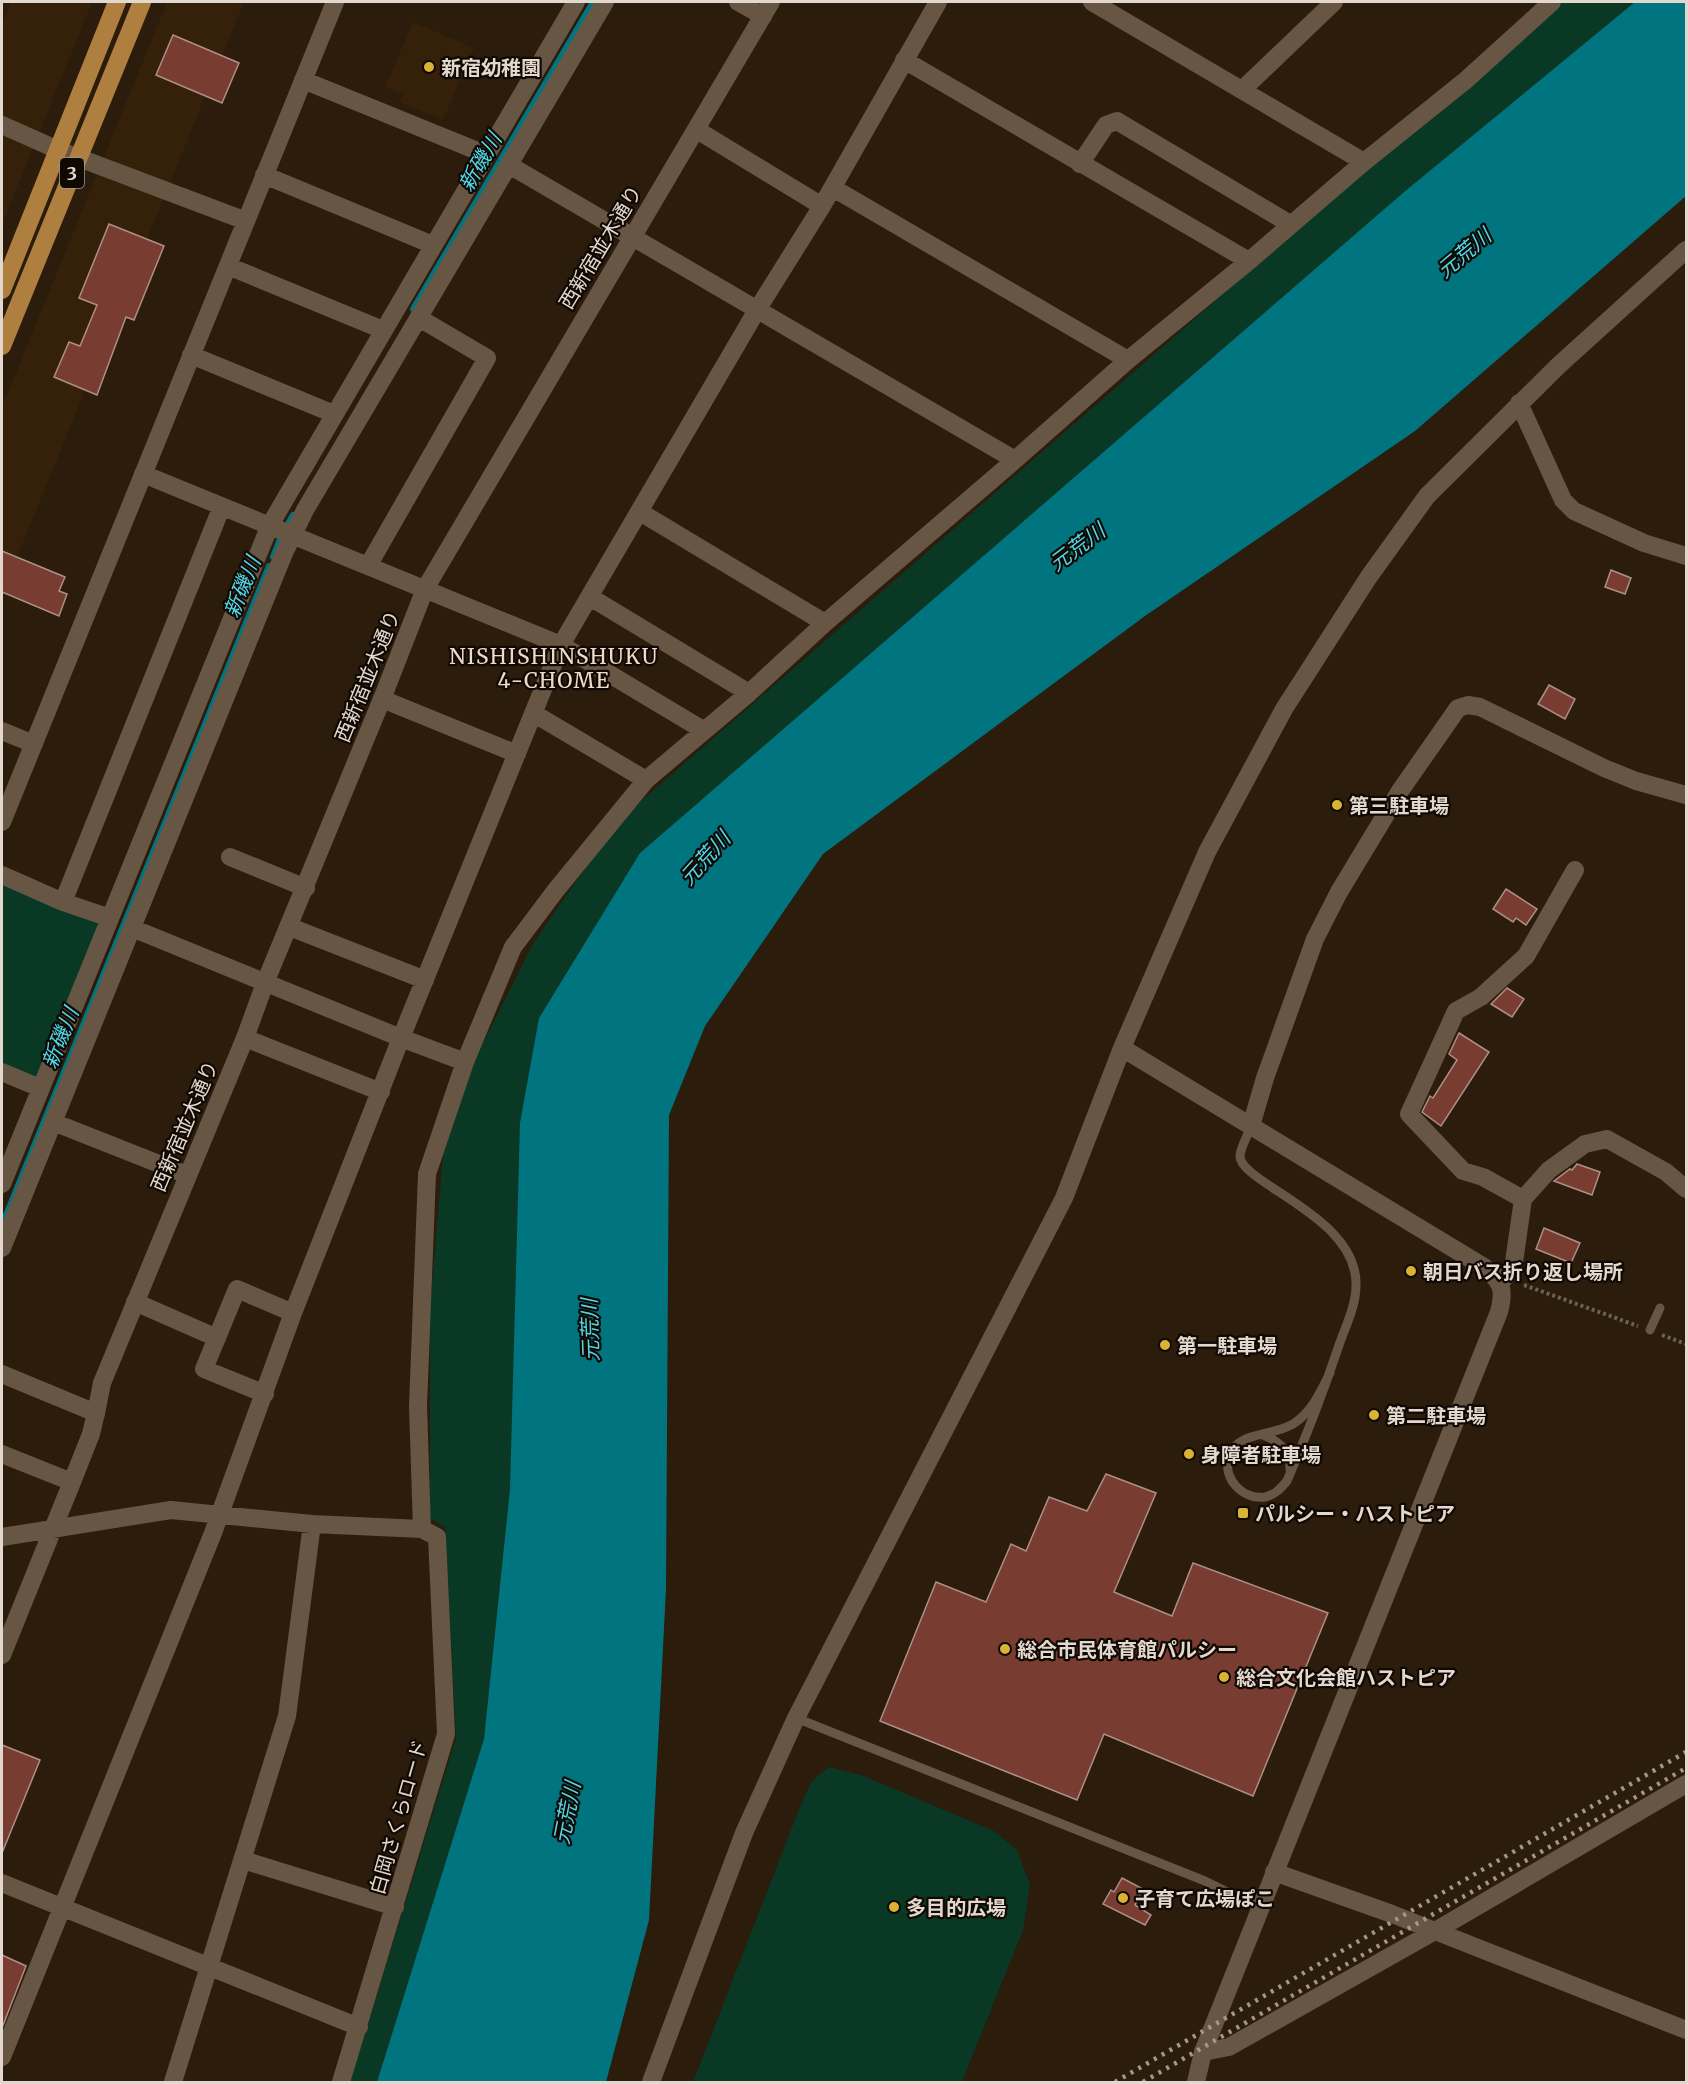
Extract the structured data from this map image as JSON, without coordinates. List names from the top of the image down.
{
  "streets": {
    "main road": ["3"],
    "street": ["西新宿並木通り", "白岡さくらロード"]
  },
  "districts": ["NISHISHINSHUKU 4-CHOME"],
  "water": ["新磯川", "元荒川"],
  "places": {
    "other": [
      "新宿幼稚園",
      "第三駐車場",
      "朝日バス折り返し場所",
      "第一駐車場",
      "第二駐車場",
      "身障者駐車場",
      "総合市民体育館パルシー",
      "総合文化会館ハストピア",
      "子育て広場ぽこ",
      "多目的広場"
    ],
    "transit": ["パルシー・ハストピア"]
  }
}
